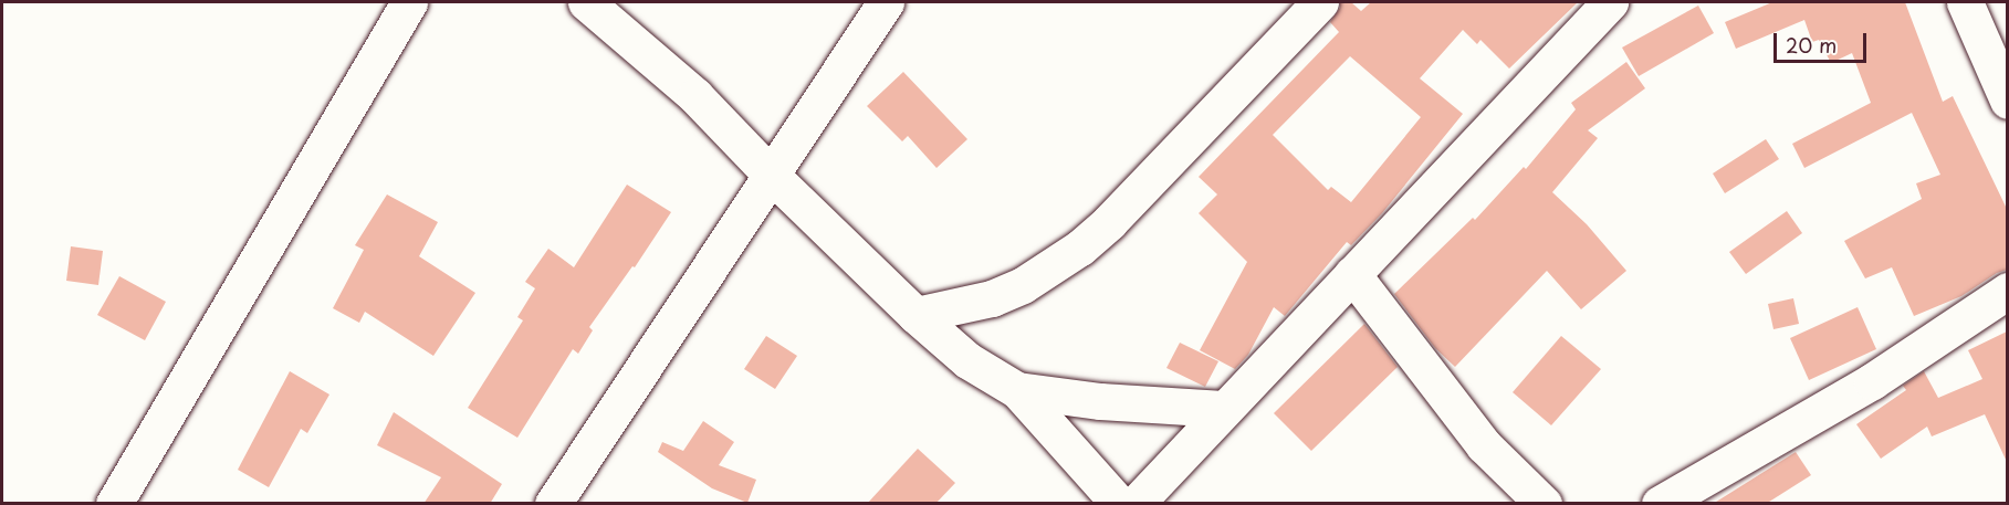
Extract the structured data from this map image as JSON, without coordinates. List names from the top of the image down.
{
  "scale_bar": "20 m"
}
